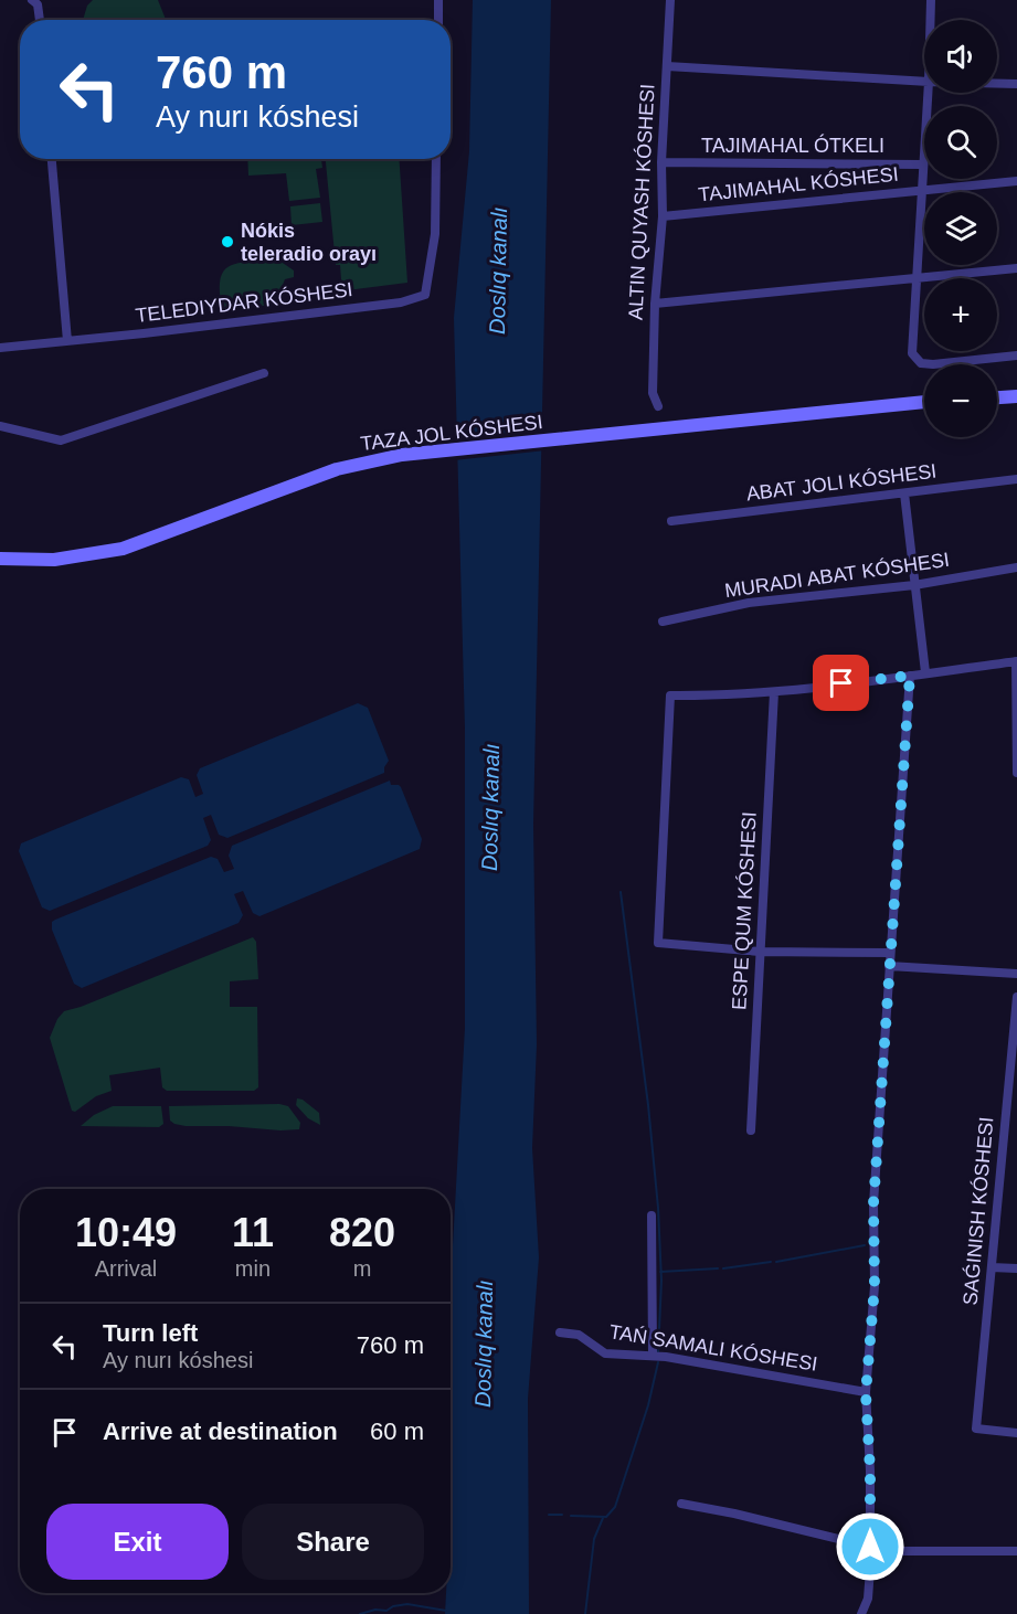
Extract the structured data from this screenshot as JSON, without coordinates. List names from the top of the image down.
{
  "streets": {
    "main road": ["TAZA JOL KÓSHESI"],
    "street": [
      "TAJIMAHAL ÓTKELI",
      "TAJIMAHAL KÓSHESI",
      "TELEDIYDAR KÓSHESI",
      "ESPE QUM KÓSHESI"
    ]
  },
  "water": ["Doslıq kanalı"],
  "places": ["Nókis teleradio orayı"],
  "page": {
    "map_buttons": ["+", "−"],
    "turn": ["760 m", "Ay nurı kóshesi"],
    "eta": [
      "10:49",
      "Arrival",
      "11",
      "min",
      "820",
      "m"
    ],
    "list": [
      {
        "name": "Turn left",
        "note": "Ay nurı kóshesi",
        "value": "760 m"
      },
      {
        "name": "Arrive at destination",
        "value": "60 m"
      }
    ],
    "buttons": ["Exit", "Share"]
  }
}
